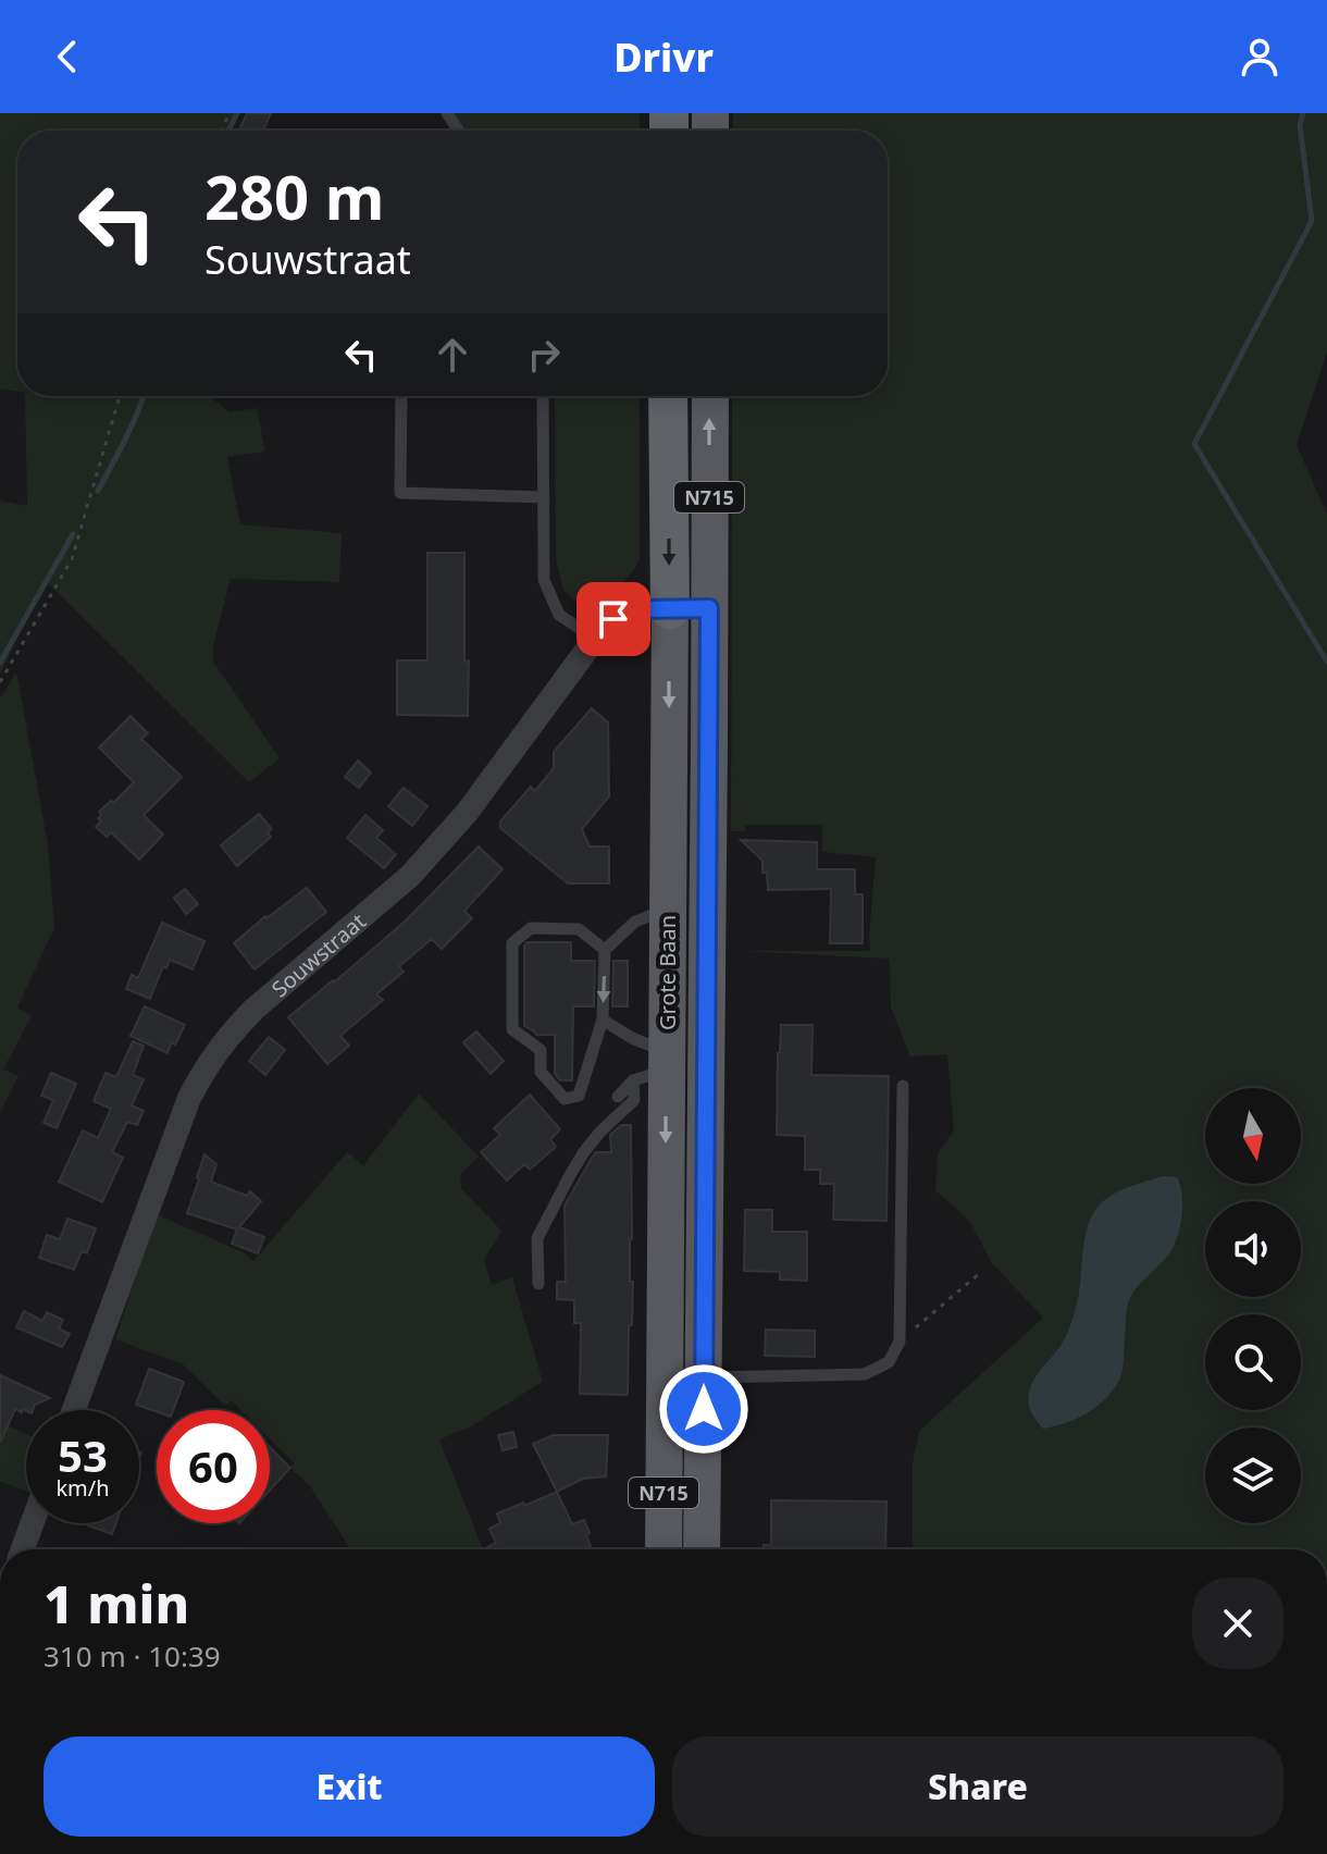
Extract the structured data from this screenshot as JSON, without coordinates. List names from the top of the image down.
{
  "streets": {
    "highway": ["N715", "Grote Baan"],
    "street": ["Souwstraat"]
  },
  "crossings": [
    ["Souwstraat", "Grote Baan"]
  ],
  "north": "bottom",
  "page": {
    "header": "Drivr",
    "turn": ["280 m", "Souwstraat"],
    "speed": "53 km/h",
    "limit": "60",
    "heading": ["1 min", "310 m · 10:39"],
    "buttons": ["Exit", "Share"]
  }
}
